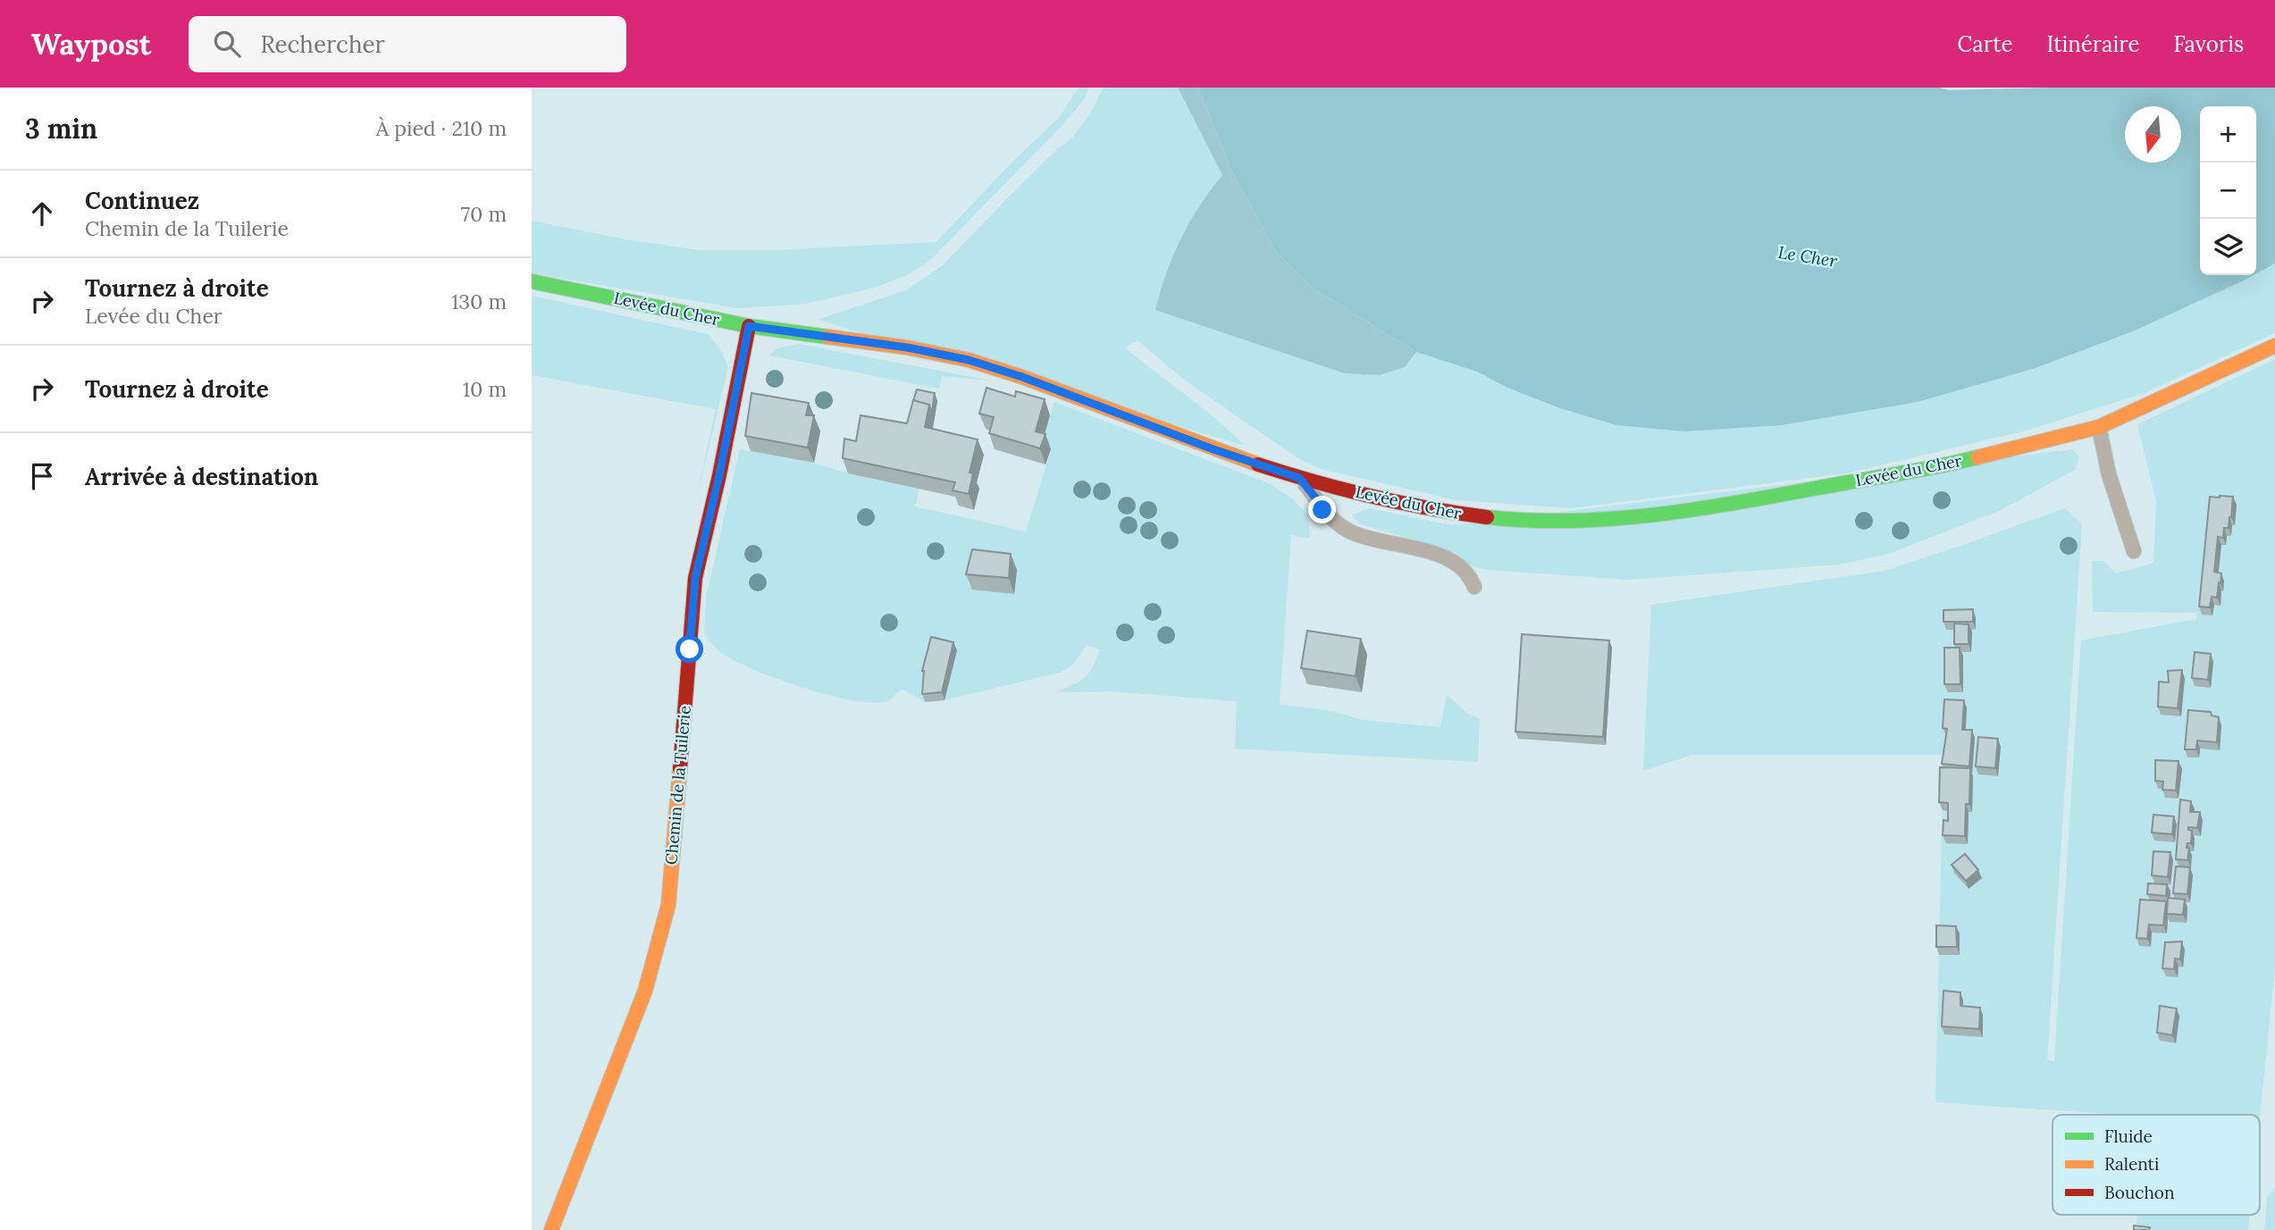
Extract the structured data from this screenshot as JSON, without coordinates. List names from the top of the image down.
{
  "streets": {
    "street": ["Levée du Cher", "Chemin de la Tuilerie"]
  },
  "crossings": [
    ["Levée du Cher", "Chemin de la Tuilerie"]
  ],
  "water": ["Le Cher"],
  "legend": ["Fluide", "Ralenti", "Bouchon"],
  "north": "bottom",
  "page": {
    "header": "Waypost",
    "search": "Rechercher",
    "nav": ["Carte", "Itinéraire", "Favoris"],
    "heading": ["3 min", "À pied · 210 m"],
    "map_buttons": ["+", "−"],
    "list": [
      ["Continuez", "Chemin de la Tuilerie", "70 m"],
      ["Tournez à droite", "Levée du Cher", "130 m"],
      ["Tournez à droite", "10 m"],
      "Arrivée à destination"
    ]
  }
}
